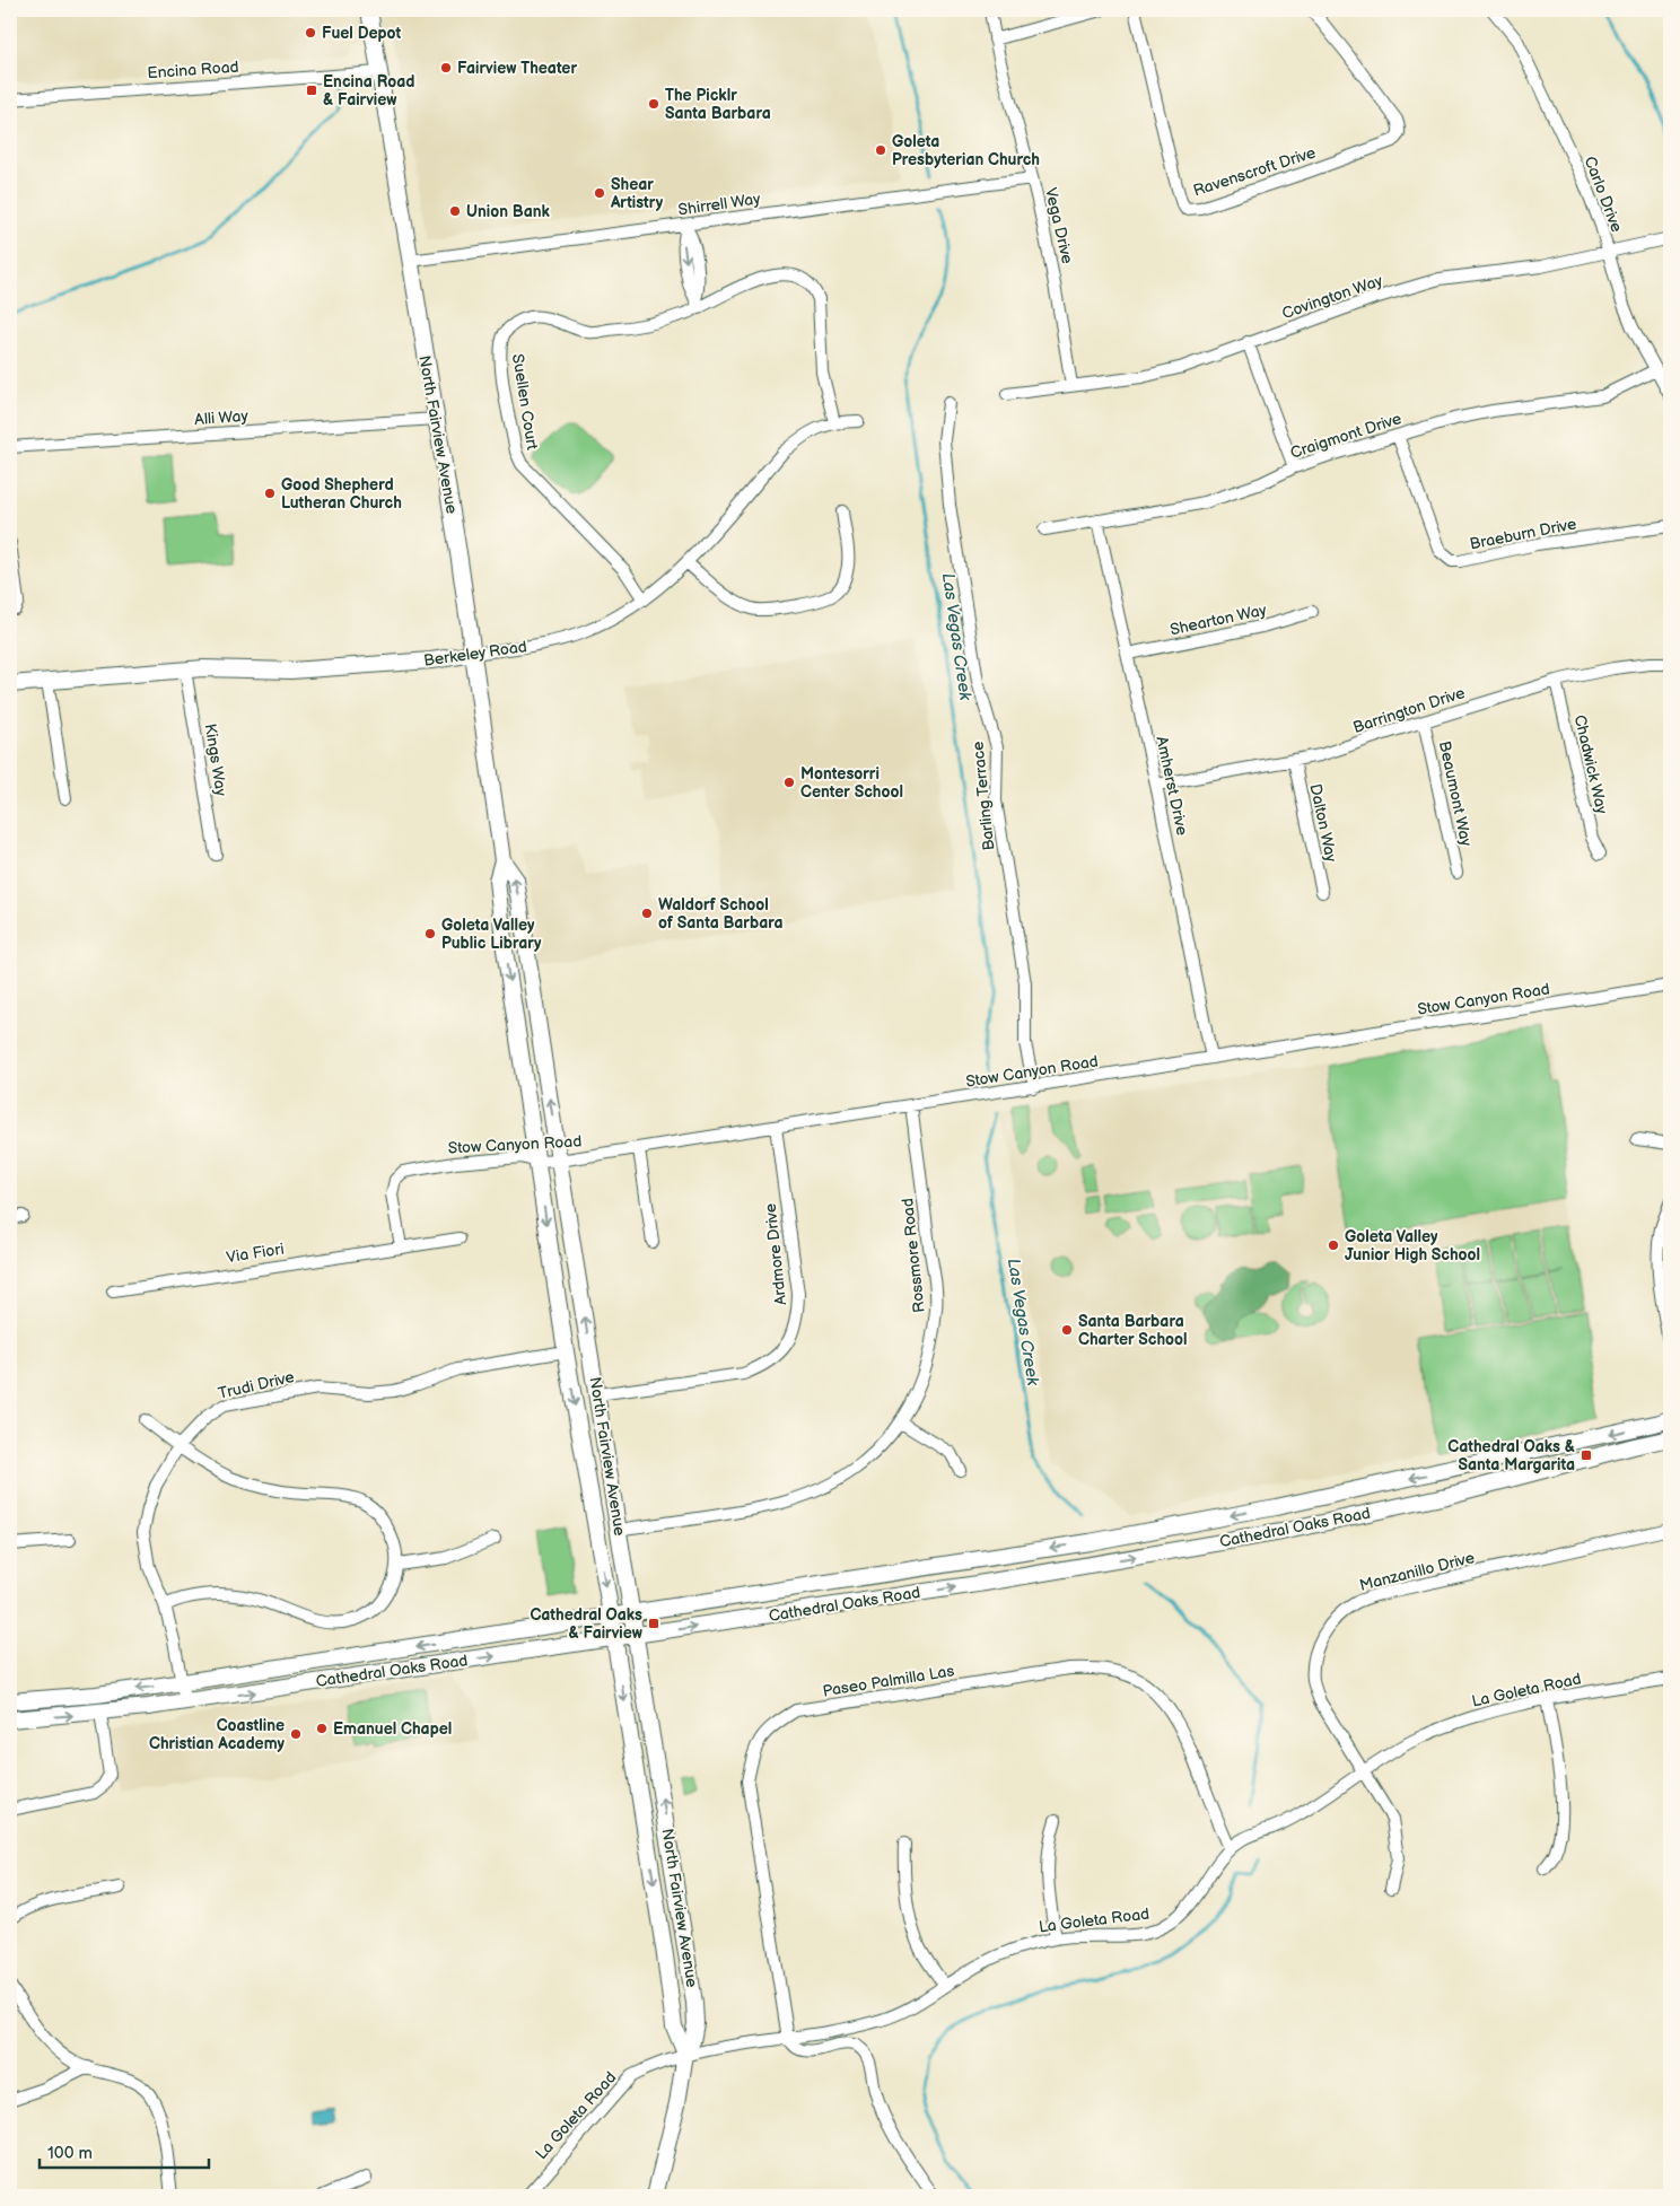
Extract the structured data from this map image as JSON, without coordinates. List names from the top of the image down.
{
  "streets": {
    "main road": ["North Fairview Avenue", "Berkeley Road", "Cathedral Oaks Road"],
    "street": [
      "Encina Road",
      "Ravenscroft Drive",
      "Carlo Drive",
      "Shirrell Way",
      "Vega Drive",
      "Covington Way",
      "Suellen Court",
      "Alli Way",
      "Craigmont Drive",
      "Braeburn Drive",
      "Shearton Way",
      "Barrington Drive",
      "Kings Way",
      "Chadwick Way",
      "Amherst Drive",
      "Beaumont Way",
      "Barling Terrace",
      "Dalton Way",
      "Stow Canyon Road",
      "Via Fiori",
      "Ardmore Drive",
      "Rossmore Road",
      "Trudi Drive",
      "Manzanillo Drive",
      "Paseo Palmilla Las",
      "La Goleta Road"
    ]
  },
  "crossings": [
    ["Encina Road", "North Fairview Avenue"],
    ["Carlo Drive", "Covington Way"],
    ["Carlo Drive", "Craigmont Drive"],
    ["Shirrell Way", "Vega Drive"],
    ["Shirrell Way", "North Fairview Avenue"],
    ["Vega Drive", "Covington Way"],
    ["Suellen Court", "Berkeley Road"],
    ["Alli Way", "North Fairview Avenue"],
    ["North Fairview Avenue", "Berkeley Road"],
    ["North Fairview Avenue", "Stow Canyon Road"],
    ["North Fairview Avenue", "Ardmore Drive"],
    ["North Fairview Avenue", "Rossmore Road"],
    ["North Fairview Avenue", "Trudi Drive"],
    ["North Fairview Avenue", "Cathedral Oaks Road"],
    ["North Fairview Avenue", "La Goleta Road"],
    ["Craigmont Drive", "Braeburn Drive"],
    ["Craigmont Drive", "Amherst Drive"],
    ["Shearton Way", "Amherst Drive"],
    ["Berkeley Road", "Kings Way"],
    ["Barrington Drive", "Chadwick Way"],
    ["Barrington Drive", "Amherst Drive"],
    ["Barrington Drive", "Beaumont Way"],
    ["Barrington Drive", "Dalton Way"],
    ["Amherst Drive", "Stow Canyon Road"],
    ["Barling Terrace", "Stow Canyon Road"],
    ["Stow Canyon Road", "Via Fiori"],
    ["Stow Canyon Road", "Ardmore Drive"],
    ["Stow Canyon Road", "Rossmore Road"],
    ["Trudi Drive", "Cathedral Oaks Road"],
    ["Manzanillo Drive", "La Goleta Road"],
    ["Paseo Palmilla Las", "La Goleta Road"]
  ],
  "water": ["Las Vegas Creek"],
  "places": {
    "other": [
      "Fuel Depot",
      "Fairview Theater",
      "The Picklr Santa Barbara",
      "Goleta Presbyterian Church",
      "Shear Artistry",
      "Union Bank",
      "Good Shepherd Lutheran Church",
      "Montesorri Center School",
      "Waldorf School of Santa Barbara",
      "Goleta Valley Public Library",
      "Goleta Valley Junior High School",
      "Santa Barbara Charter School",
      "Emanuel Chapel",
      "Coastline Christian Academy"
    ],
    "transit": ["Encina Road & Fairview", "Cathedral Oaks & Santa Margarita", "Cathedral Oaks & Fairview"]
  },
  "scale_bar": "100 m"
}
